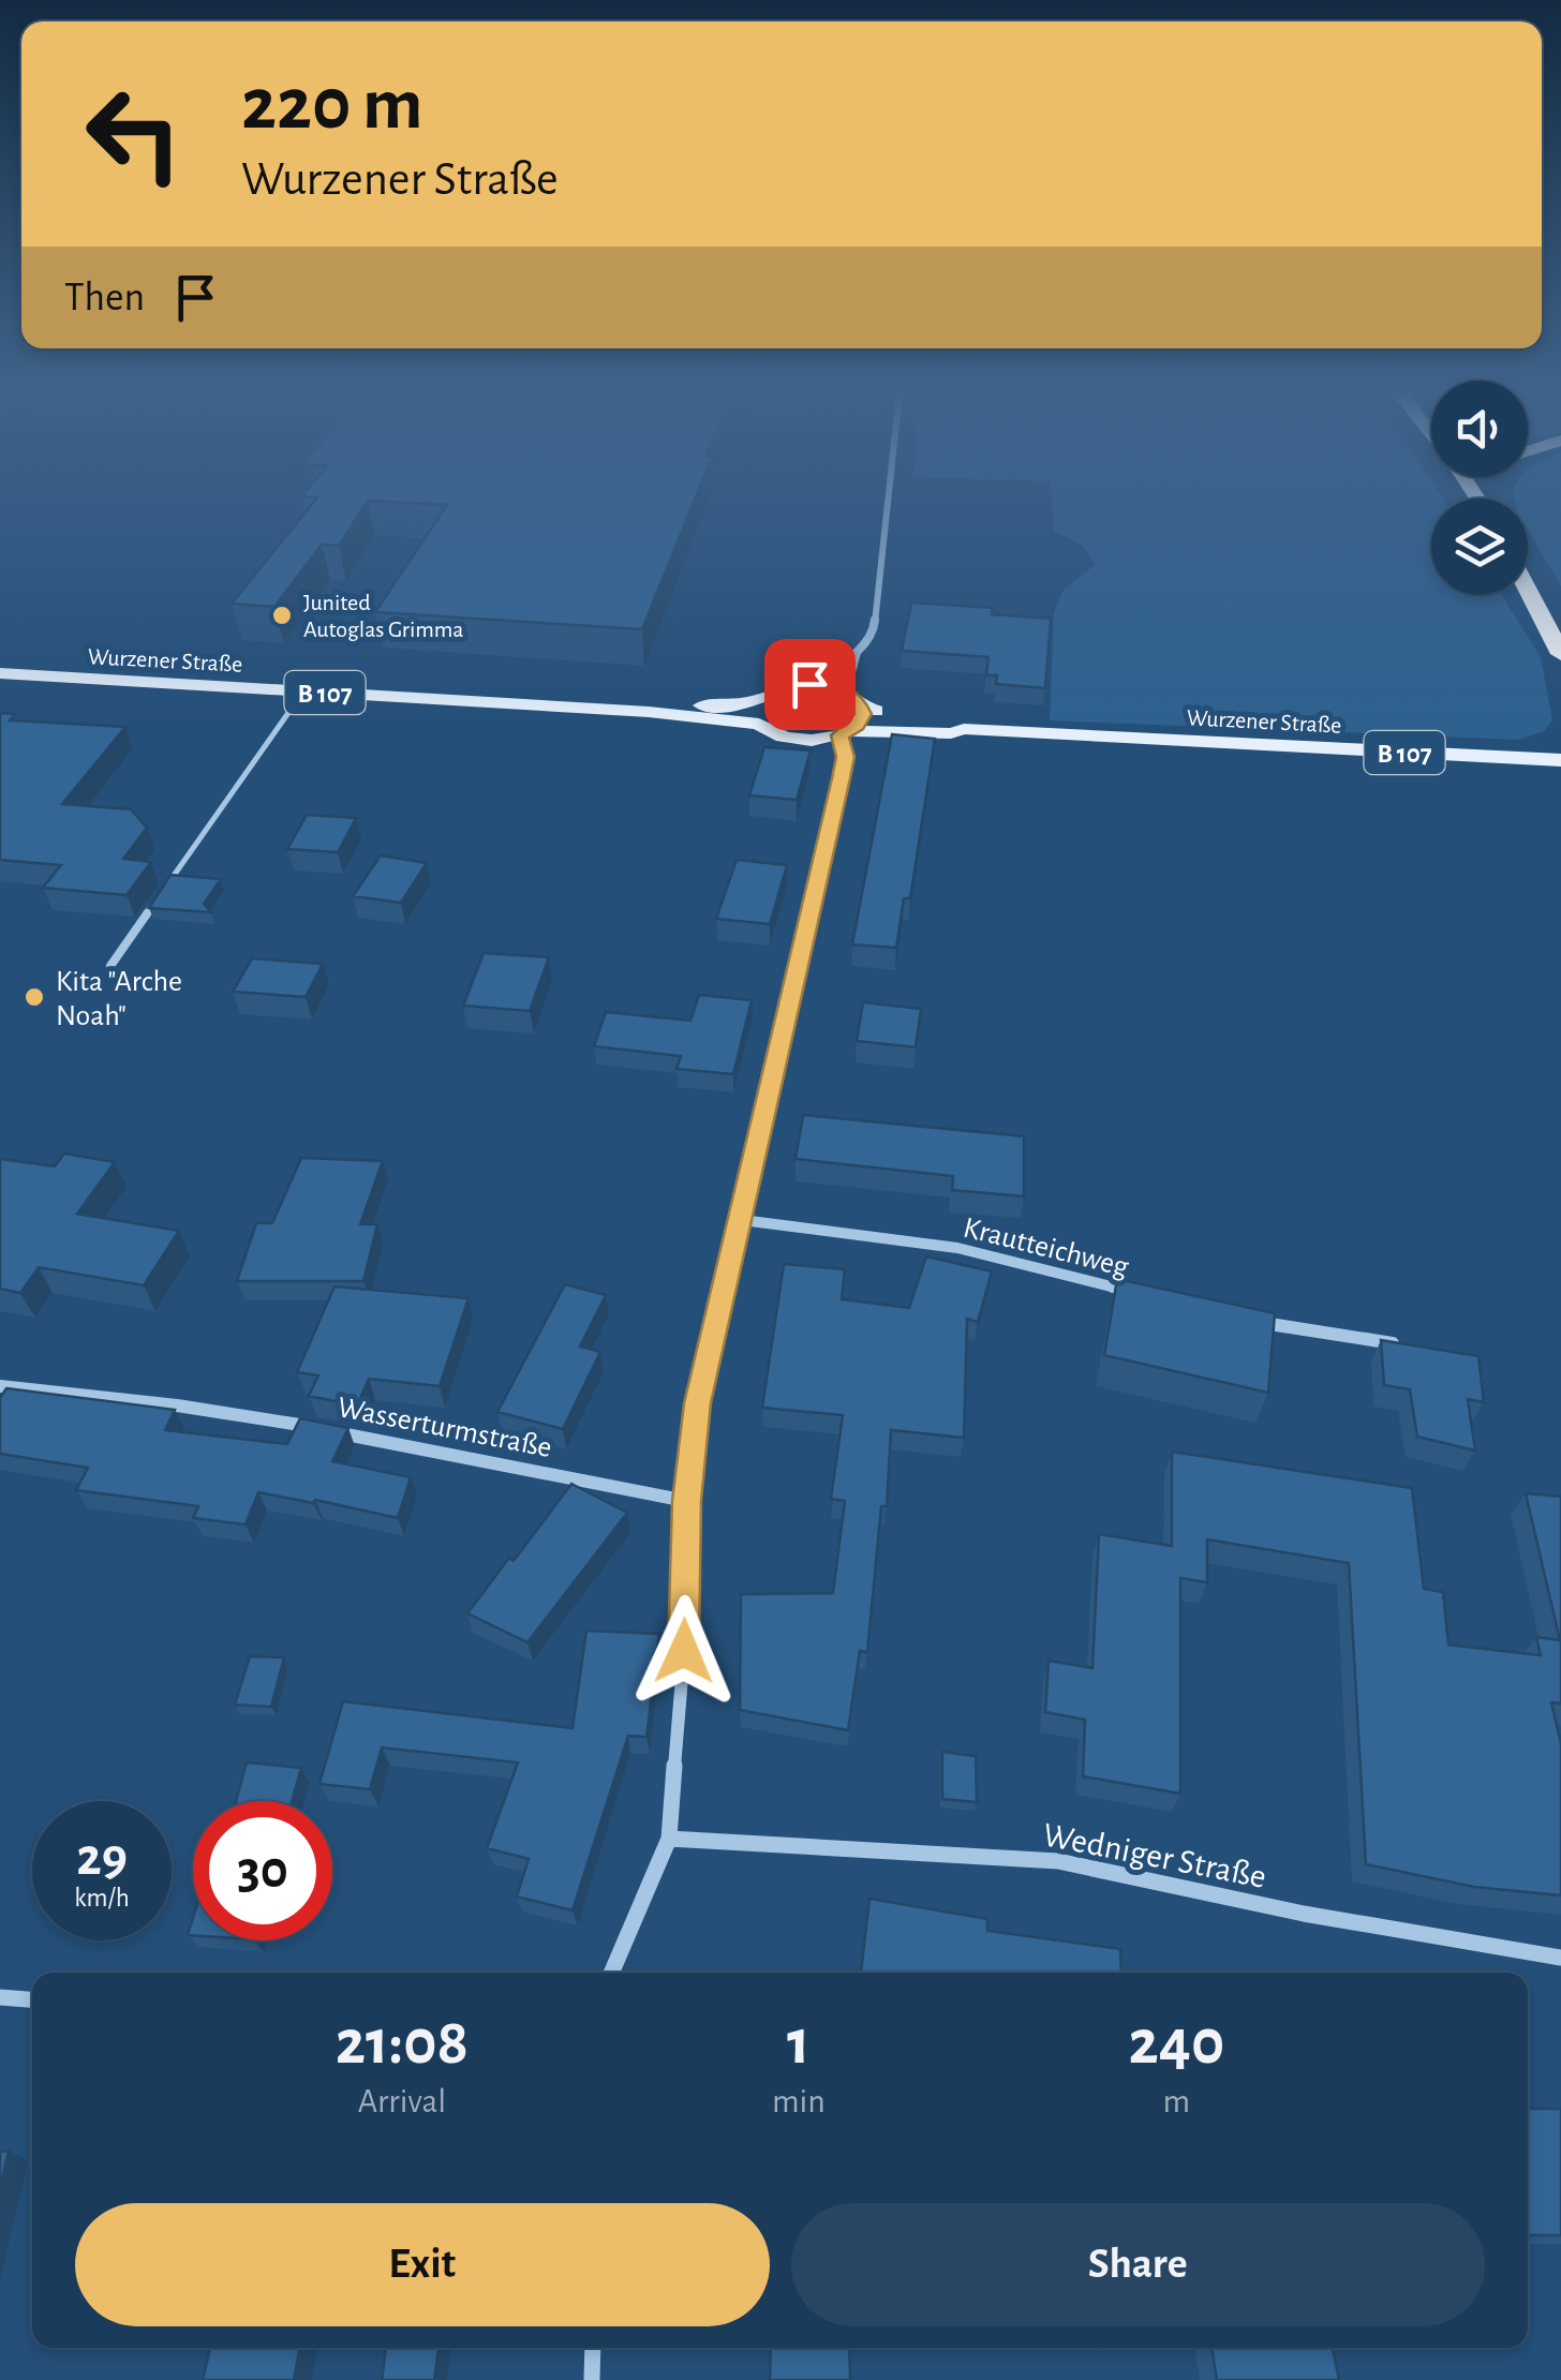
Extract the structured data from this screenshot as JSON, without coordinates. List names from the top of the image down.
{
  "streets": {
    "main road": ["Wurzener Straße", "B 107"],
    "street": ["Krautteichweg", "Wasserturmstraße", "Wedniger Straße"]
  },
  "places": ["Junited Autoglas Grimma", "Kita \"Arche Noah\""],
  "page": {
    "turn": ["220 m", "Wurzener Straße"],
    "then": "Then",
    "speed": "29 km/h",
    "limit": "30",
    "eta": [
      "21:08",
      "Arrival",
      "1",
      "min",
      "240",
      "m"
    ],
    "buttons": ["Exit", "Share"]
  }
}
